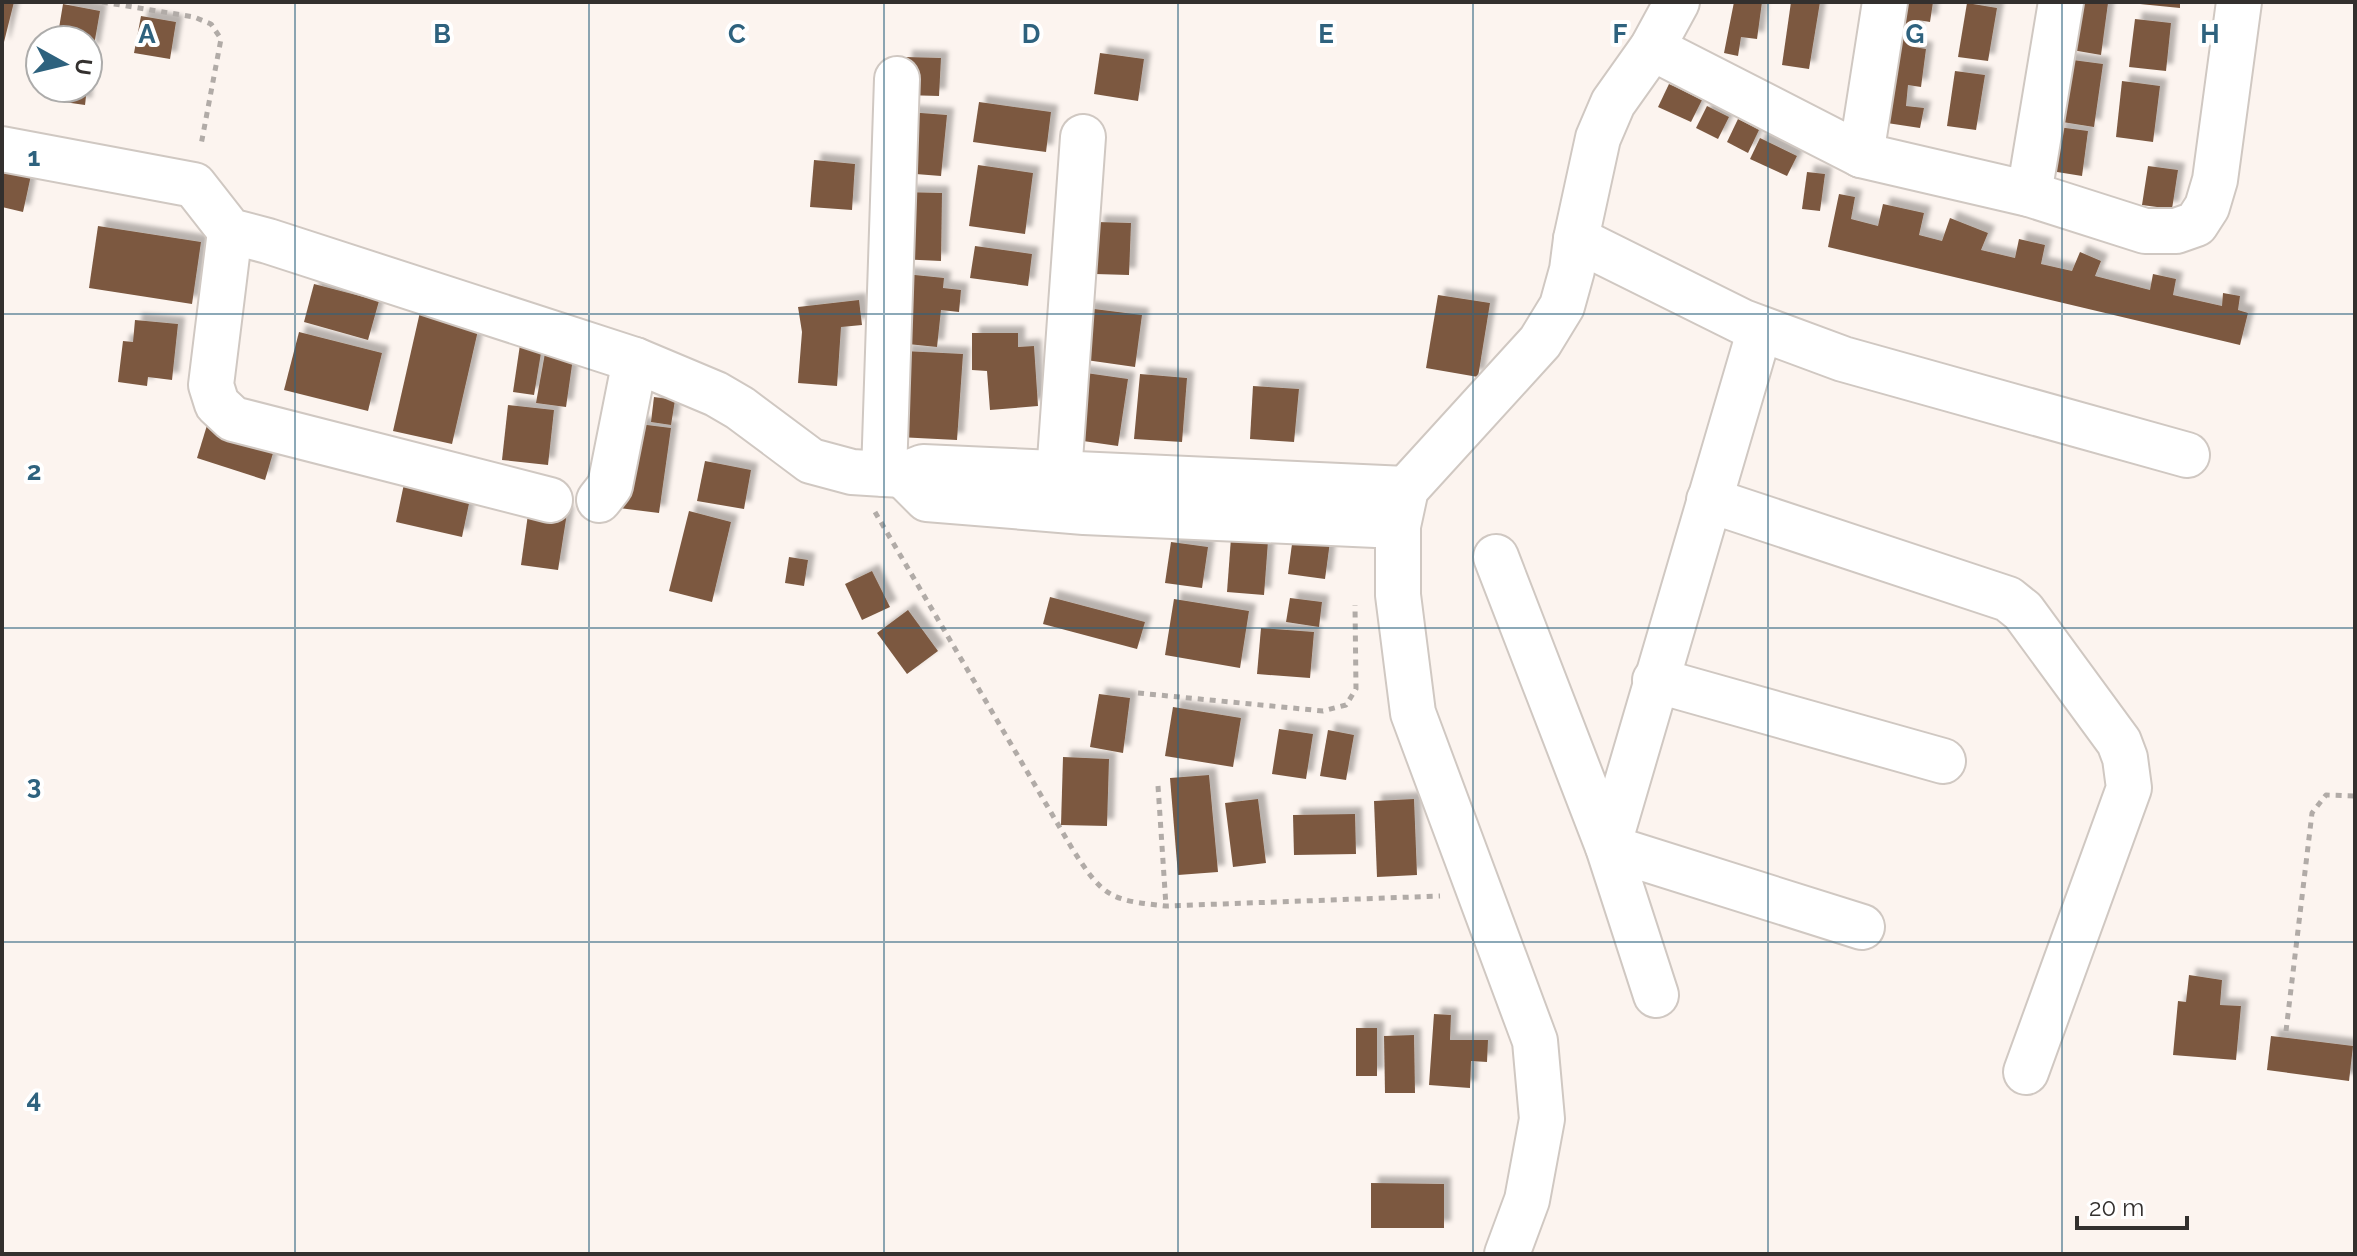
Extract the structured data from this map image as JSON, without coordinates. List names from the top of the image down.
{
  "scale_bar": "20 m",
  "north": "right",
  "grid": {
    "columns": [
      "A",
      "B",
      "C",
      "D",
      "E",
      "F",
      "G",
      "H"
    ],
    "rows": [
      "1",
      "2",
      "3",
      "4"
    ]
  }
}
